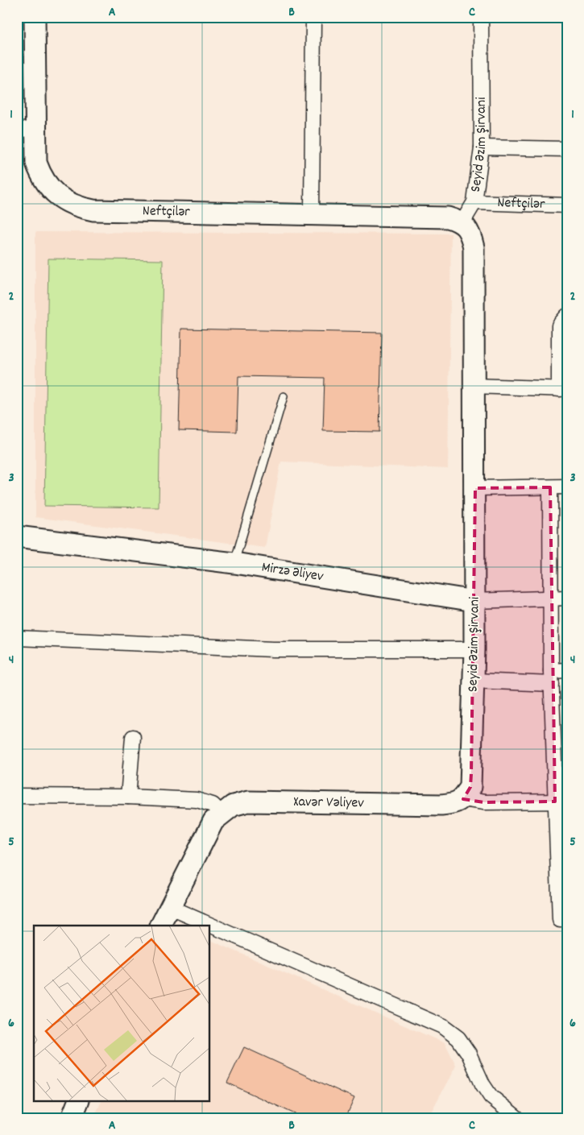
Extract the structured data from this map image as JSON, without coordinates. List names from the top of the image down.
{
  "streets": {
    "street": [
      "Seyid Əzim Şirvani",
      "Neftçilər",
      "Mirzə Əliyev",
      "Xavər Vəliyev"
    ]
  },
  "crossings": [
    ["Seyid Əzim Şirvani", "Neftçilər"],
    ["Seyid Əzim Şirvani", "Mirzə Əliyev"],
    ["Seyid Əzim Şirvani", "Xavər Vəliyev"]
  ],
  "grid": {
    "columns": ["A", "B", "C"],
    "rows": [
      "1",
      "2",
      "3",
      "4",
      "5",
      "6"
    ]
  }
}
